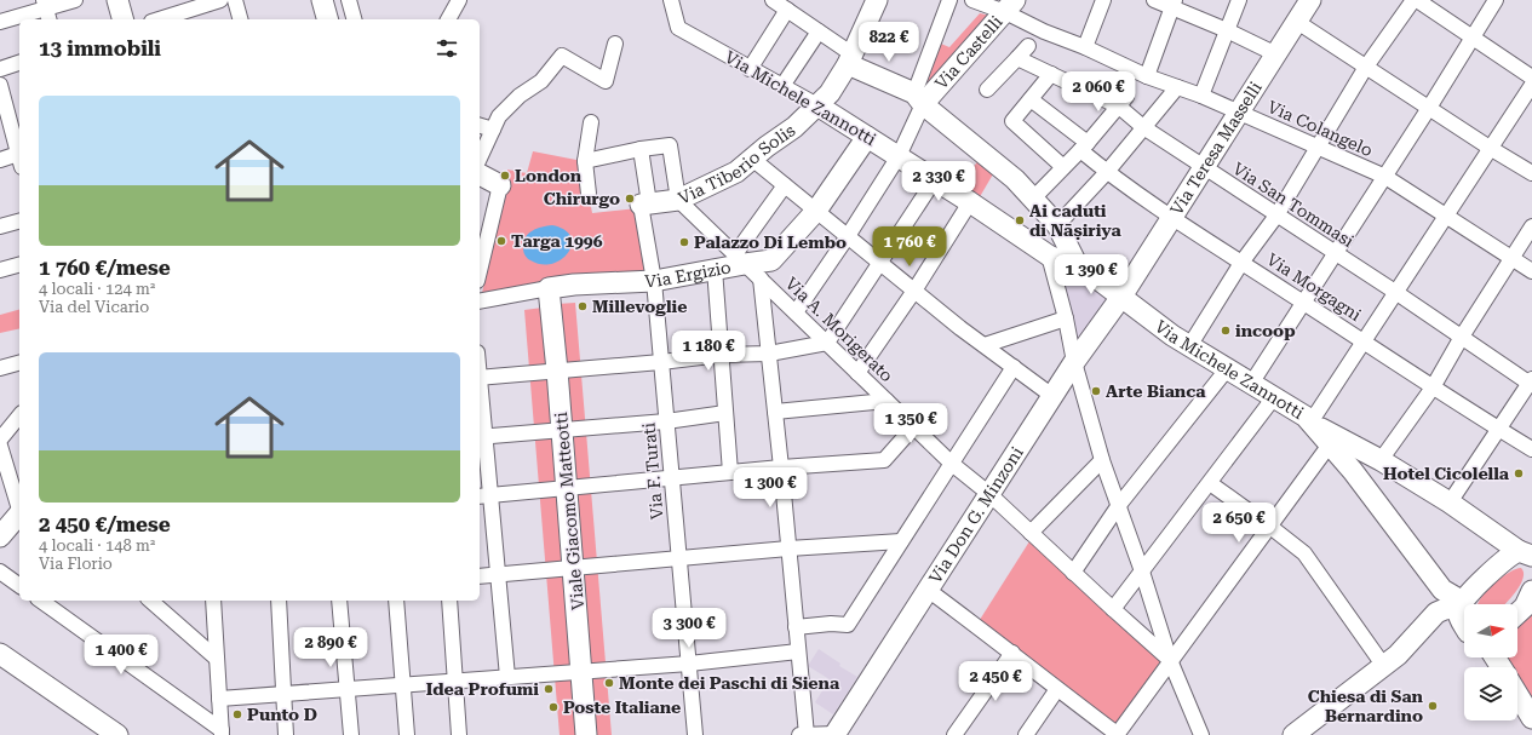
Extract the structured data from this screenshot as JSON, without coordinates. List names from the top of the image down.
{
  "streets": {
    "street": [
      "Via Castelli",
      "Via Michele Zannotti",
      "Via Colangelo",
      "Via Teresa Masselli",
      "Via Tiberio Solis",
      "Via San Tommasi",
      "Via Ergizio",
      "Via Morgagni",
      "Via A. Morigerato",
      "Via F. Turati",
      "Viale Giacomo Matteotti",
      "Via Don G. Minzoni"
    ]
  },
  "crossings": [
    ["Via Castelli", "Via Colangelo"],
    ["Via Michele Zannotti", "Via Teresa Masselli"],
    ["Via Michele Zannotti", "Via Tiberio Solis"],
    ["Via Michele Zannotti", "Via Ergizio"],
    ["Via Michele Zannotti", "Via Don G. Minzoni"],
    ["Via Colangelo", "Via Teresa Masselli"],
    ["Via Teresa Masselli", "Via San Tommasi"],
    ["Via Teresa Masselli", "Via Morgagni"],
    ["Via Teresa Masselli", "Via Don G. Minzoni"],
    ["Via Tiberio Solis", "Via A. Morigerato"],
    ["Via Tiberio Solis", "Via F. Turati"],
    ["Via Ergizio", "Via A. Morigerato"],
    ["Via Ergizio", "Via F. Turati"],
    ["Via Ergizio", "Viale Giacomo Matteotti"],
    ["Via A. Morigerato", "Via Don G. Minzoni"]
  ],
  "places": [
    "London",
    "Chirurgo",
    "Ai caduti di Nāṣiriya",
    "Targa 1996",
    "Palazzo Di Lembo",
    "Millevoglie",
    "incoop",
    "Arte Bianca",
    "Hotel Cicolella",
    "Monte dei Paschi di Siena",
    "Idea Profumi",
    "Chiesa di San Bernardino",
    "Poste Italiane",
    "Punto D"
  ],
  "north": "right",
  "page": {
    "heading": "13 immobili",
    "price": [
      "822 €",
      "2 060 €",
      "2 330 €",
      "1 760 €",
      "1 390 €",
      "1 180 €",
      "1 350 €",
      "1 300 €",
      "2 650 €",
      "3 300 €",
      "2 890 €",
      "1 400 €",
      "2 450 €"
    ],
    "list": [
      {
        "name": "1 760 €/mese",
        "note": "4 locali · 124 m² · Via del Vicario"
      },
      {
        "name": "2 450 €/mese",
        "note": "4 locali · 148 m² · Via Florio"
      }
    ]
  }
}
